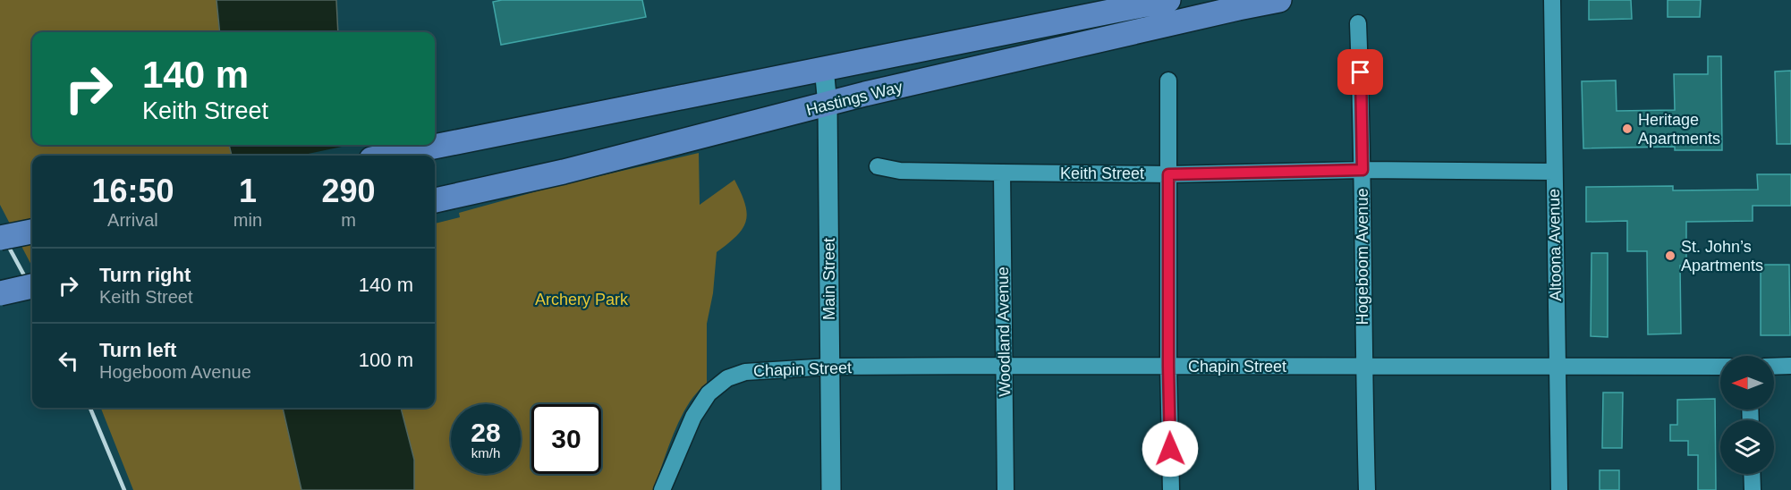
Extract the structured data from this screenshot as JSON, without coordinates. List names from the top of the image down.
{
  "streets": {
    "main road": ["Hastings Way"],
    "street": [
      "Keith Street",
      "Altoona Avenue",
      "Hogeboom Avenue",
      "Main Street",
      "Woodland Avenue",
      "Chapin Street"
    ]
  },
  "crossings": [
    ["Hastings Way", "Main Street"],
    ["Keith Street", "Altoona Avenue"],
    ["Keith Street", "Hogeboom Avenue"],
    ["Keith Street", "Woodland Avenue"],
    ["Altoona Avenue", "Chapin Street"],
    ["Hogeboom Avenue", "Chapin Street"],
    ["Main Street", "Chapin Street"],
    ["Woodland Avenue", "Chapin Street"]
  ],
  "parks": ["Archery Park"],
  "places": ["Heritage Apartments", "St. John’s Apartments"],
  "north": "left",
  "page": {
    "turn": ["140 m", "Keith Street"],
    "eta": [
      "16:50",
      "Arrival",
      "1",
      "min",
      "290",
      "m"
    ],
    "list": [
      {
        "name": "Turn right",
        "note": "Keith Street",
        "value": "140 m"
      },
      {
        "name": "Turn left",
        "note": "Hogeboom Avenue",
        "value": "100 m"
      }
    ],
    "speed": "28 km/h",
    "limit": "30"
  }
}
